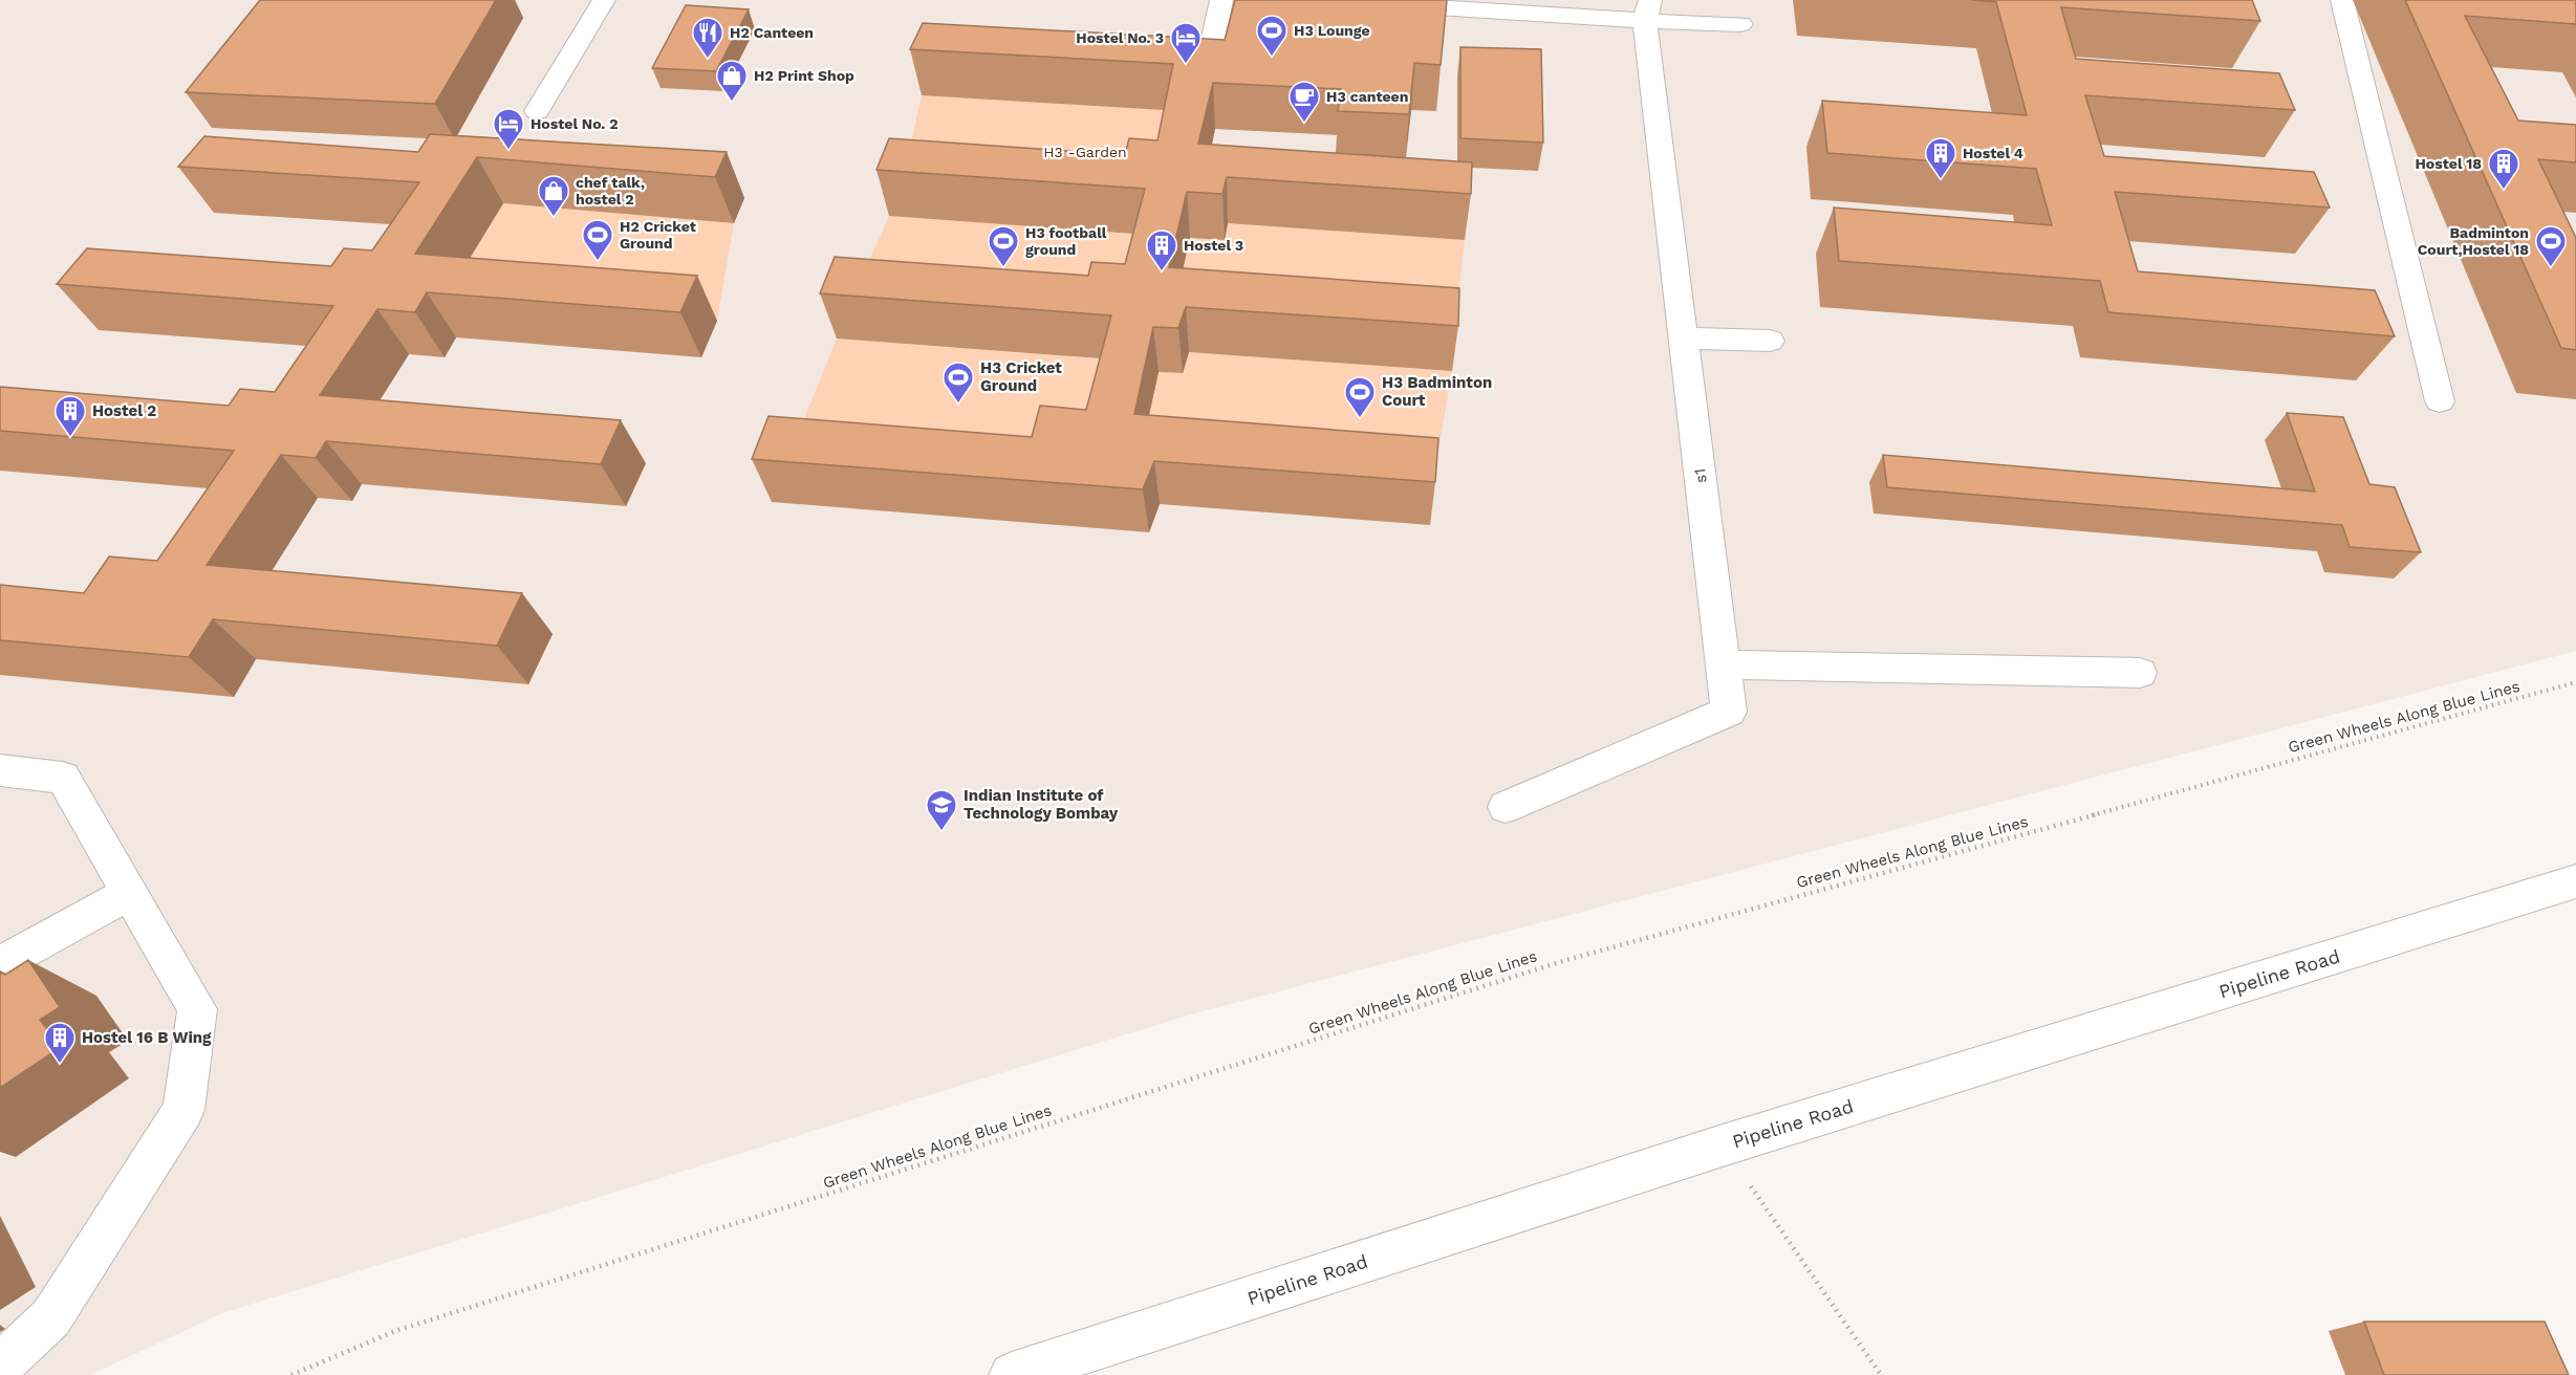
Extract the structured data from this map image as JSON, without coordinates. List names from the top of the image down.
{
  "streets": {
    "lane": ["s1", "Pipeline Road"],
    "path": ["Green Wheels Along Blue Lines"]
  },
  "parks": ["H3 -Garden"],
  "places": {
    "sports": [
      "H3 Lounge",
      "H2 Cricket Ground",
      "H3 football ground",
      "Badminton Court,Hostel 18",
      "H3 Cricket Ground",
      "H3 Badminton Court"
    ],
    "restaurant": ["H2 Canteen"],
    "hotel": ["Hostel No. 3", "Hostel No. 2"],
    "shop": ["H2 Print Shop", "chef talk, hostel 2"],
    "cafe": ["H3 canteen"],
    "building": [
      "Hostel 4",
      "Hostel 18",
      "Hostel 3",
      "Hostel 2",
      "Hostel 16 B Wing"
    ],
    "school or university": ["Indian Institute of Technology Bombay"]
  }
}
